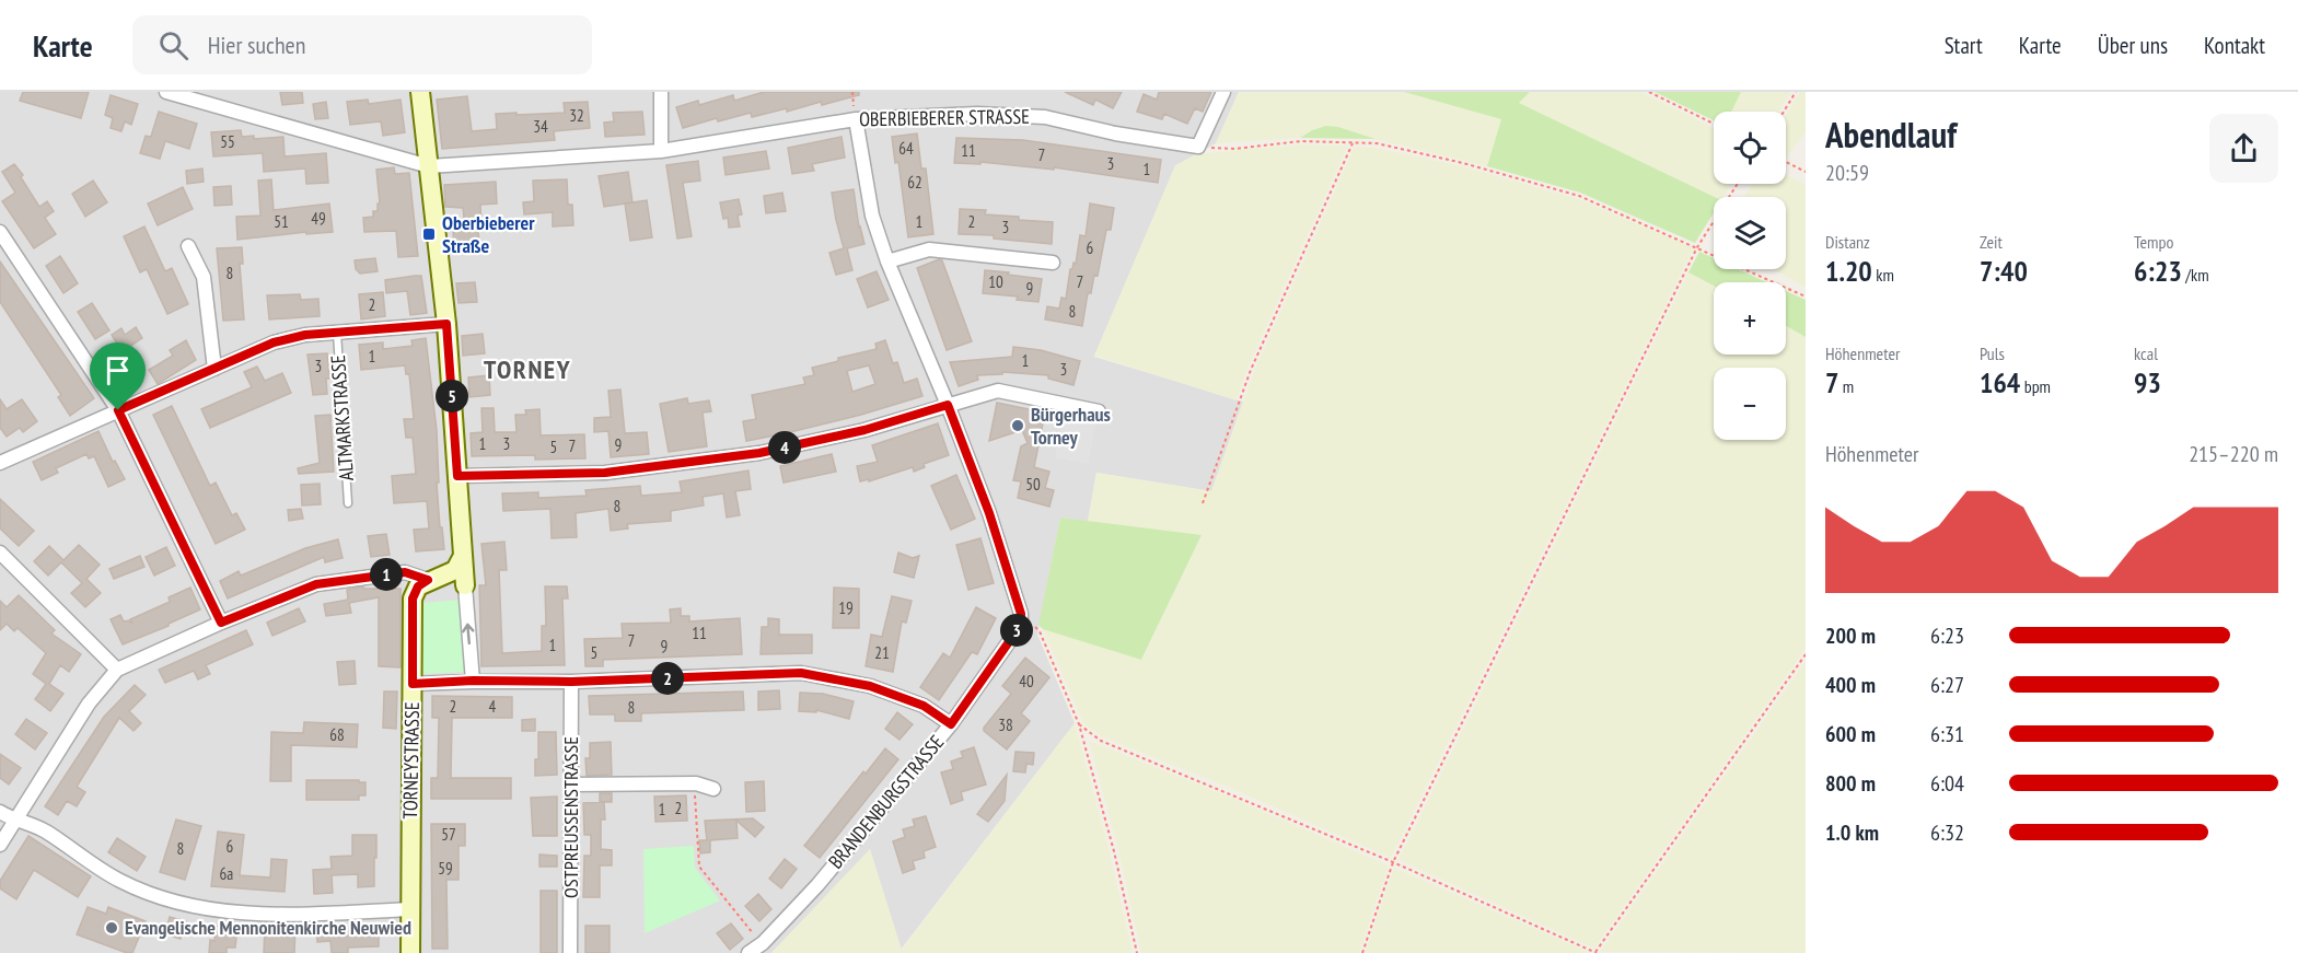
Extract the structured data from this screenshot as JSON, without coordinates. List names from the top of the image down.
{
  "streets": {
    "street": [
      "OBERBIEBERER STRASSE",
      "TORNEYSTRASSE",
      "BRANDENBURGSTRASSE",
      "OSTPREUSSENSTRASSE"
    ],
    "lane": ["ALTMARKSTRASSE"]
  },
  "districts": ["TORNEY"],
  "places": {
    "transit": ["Oberbieberer Straße"],
    "other": ["Bürgerhaus Torney", "Evangelische Mennonitenkirche Neuwied"]
  },
  "house_numbers": [
    "32",
    "34",
    "55",
    "64",
    "11",
    "7",
    "3",
    "1",
    "62",
    "49",
    "51",
    "1",
    "2",
    "3",
    "6",
    "8",
    "10",
    "7",
    "9",
    "2",
    "8",
    "1",
    "1",
    "3",
    "3",
    "1",
    "3",
    "9",
    "7",
    "5",
    "50",
    "8",
    "19",
    "11",
    "7",
    "1",
    "9",
    "5",
    "21",
    "40",
    "2",
    "4",
    "8",
    "38",
    "68",
    "2",
    "1",
    "57",
    "6",
    "8",
    "59",
    "6a"
  ],
  "page": {
    "header": "Karte",
    "search": "Hier suchen",
    "nav": [
      "Start",
      "Karte",
      "Über uns",
      "Kontakt"
    ],
    "heading": ["Abendlauf", "20:59"],
    "map_buttons": ["+", "−"],
    "stats": [
      ["Distanz", "1.20 km"],
      ["Zeit", "7:40"],
      ["Tempo", "6:23 /km"],
      ["Höhenmeter", "7 m"],
      ["Puls", "164 bpm"],
      ["kcal", "93"]
    ],
    "pins": [
      "5",
      "4",
      "1",
      "3",
      "2"
    ],
    "chart": ["Höhenmeter", "215–220 m"],
    "list": [
      {
        "name": "200 m",
        "note": "6:23"
      },
      {
        "name": "400 m",
        "note": "6:27"
      },
      {
        "name": "600 m",
        "note": "6:31"
      },
      {
        "name": "800 m",
        "note": "6:04"
      },
      {
        "name": "1.0 km",
        "note": "6:32"
      }
    ]
  }
}
